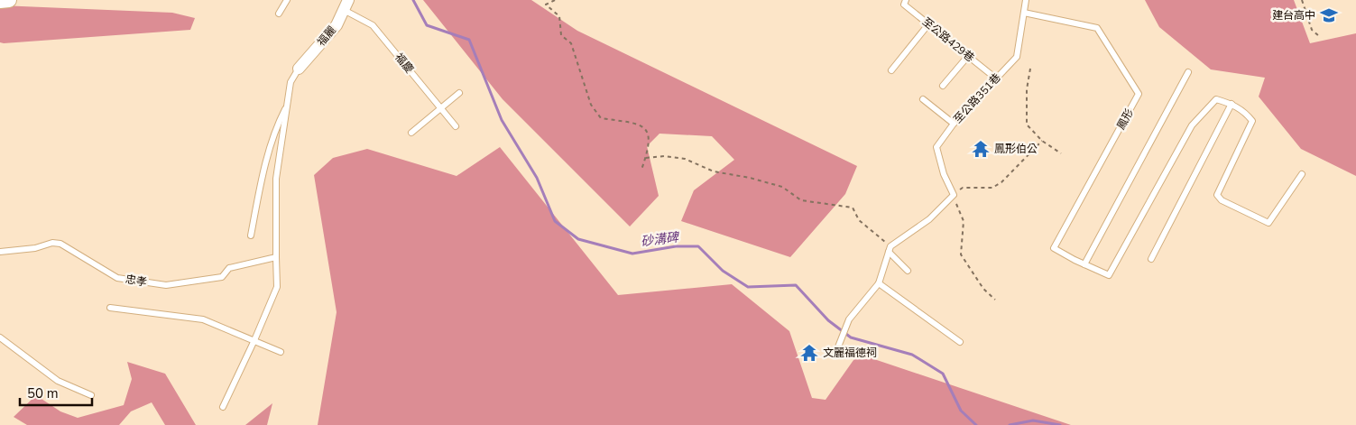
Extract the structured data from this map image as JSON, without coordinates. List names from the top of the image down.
{
  "streets": {
    "street": ["福麗"],
    "lane": [
      "至公路429巷",
      "福慶",
      "至公路351巷",
      "鳳形",
      "忠孝"
    ]
  },
  "crossings": [
    ["福麗", "福慶"],
    ["至公路429巷", "至公路351巷"],
    ["至公路351巷", "鳳形"]
  ],
  "water": ["砂溝碑"],
  "places": {
    "school or university": ["建台高中"],
    "temple": ["鳳形伯公", "文麗福德祠"]
  },
  "scale_bar": "50 m"
}
